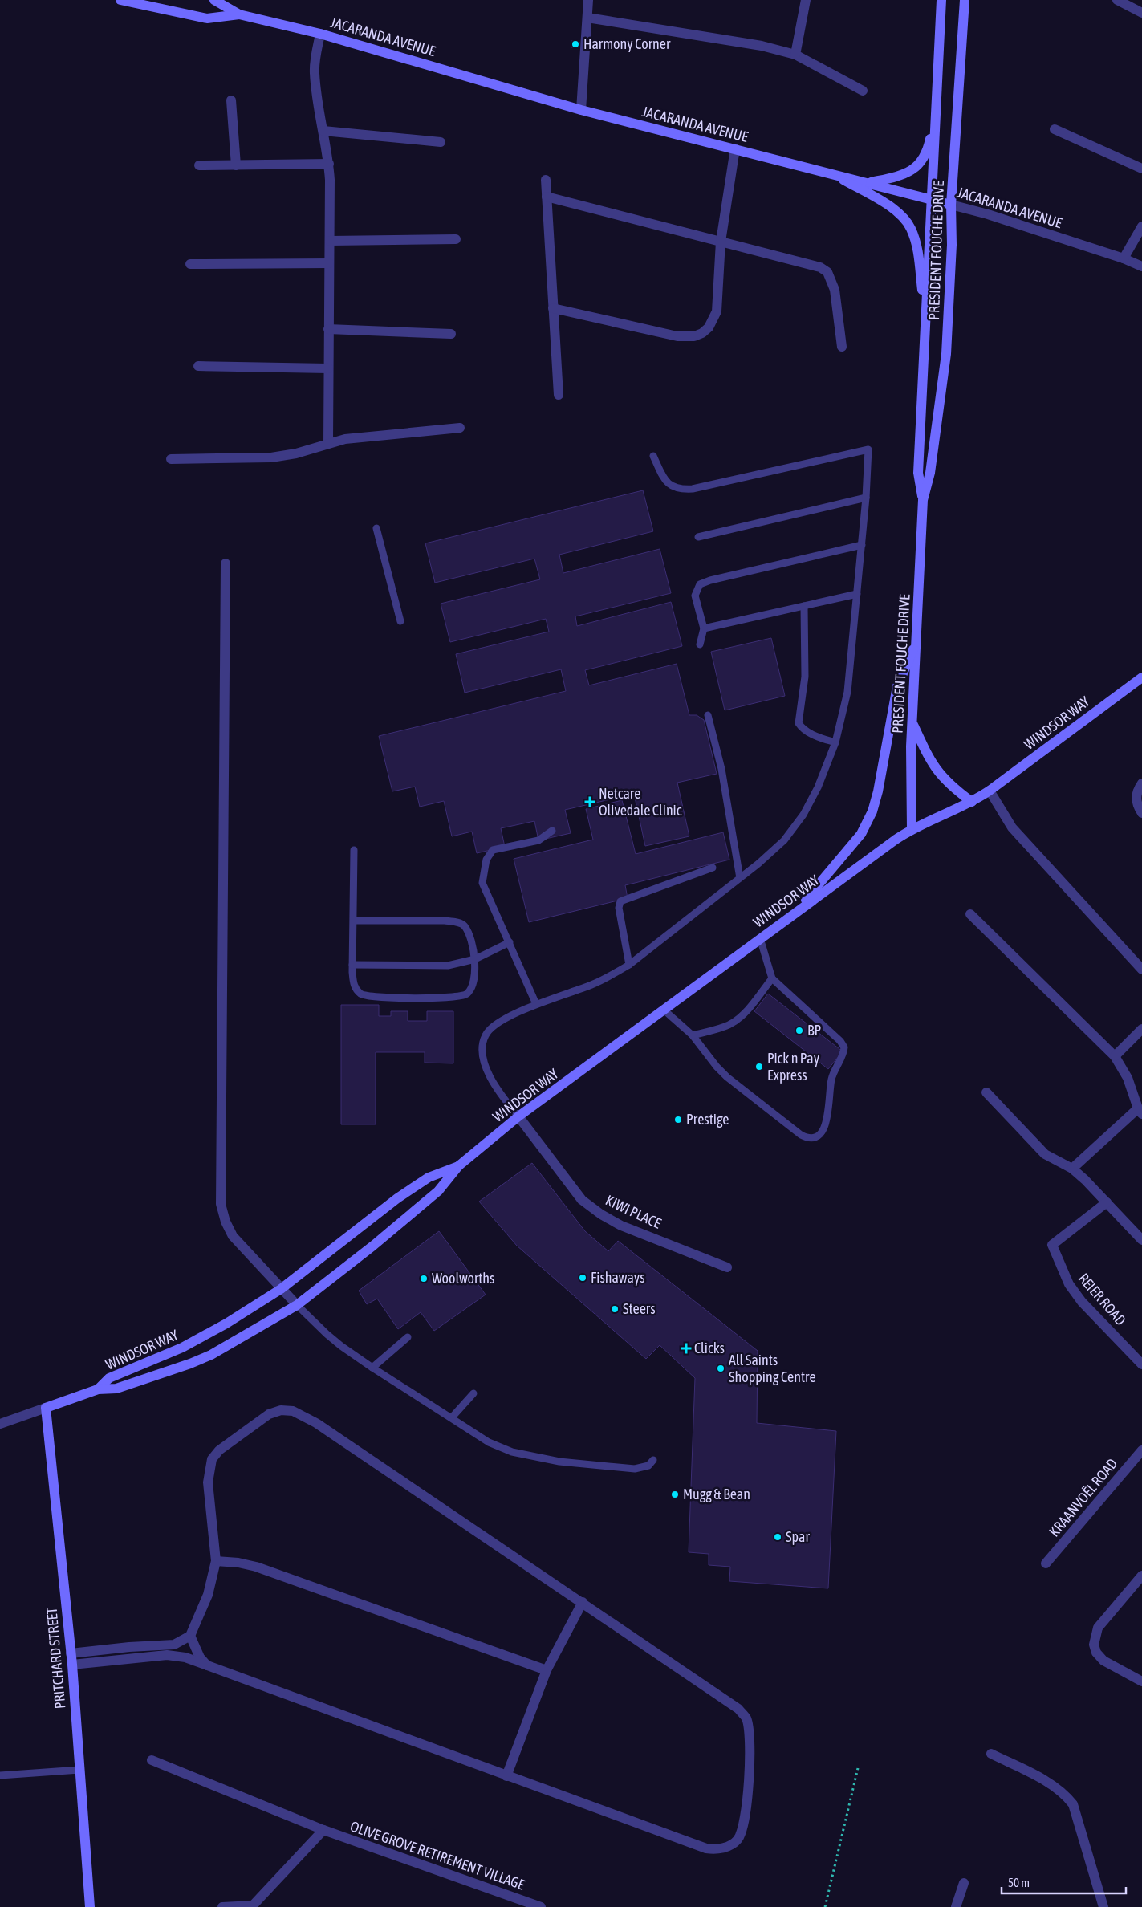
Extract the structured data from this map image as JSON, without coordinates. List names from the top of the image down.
{
  "streets": {
    "street": [
      "JACARANDA AVENUE",
      "PRESIDENT FOUCHE DRIVE",
      "WINDSOR WAY",
      "KIWI PLACE",
      "REIER ROAD",
      "KRAANVOËL ROAD",
      "PRITCHARD STREET",
      "OLIVE GROVE RETIREMENT VILLAGE"
    ]
  },
  "crossings": [
    ["JACARANDA AVENUE", "PRESIDENT FOUCHE DRIVE"],
    ["PRESIDENT FOUCHE DRIVE", "WINDSOR WAY"],
    ["WINDSOR WAY", "KIWI PLACE"]
  ],
  "places": {
    "other": [
      "Harmony Corner",
      "BP",
      "Pick n Pay Express",
      "Prestige",
      "Fishaways",
      "Woolworths",
      "Steers",
      "All Saints Shopping Centre",
      "Mugg & Bean",
      "Spar"
    ],
    "health": ["Netcare Olivedale Clinic", "Clicks"]
  },
  "scale_bar": "50 m"
}
